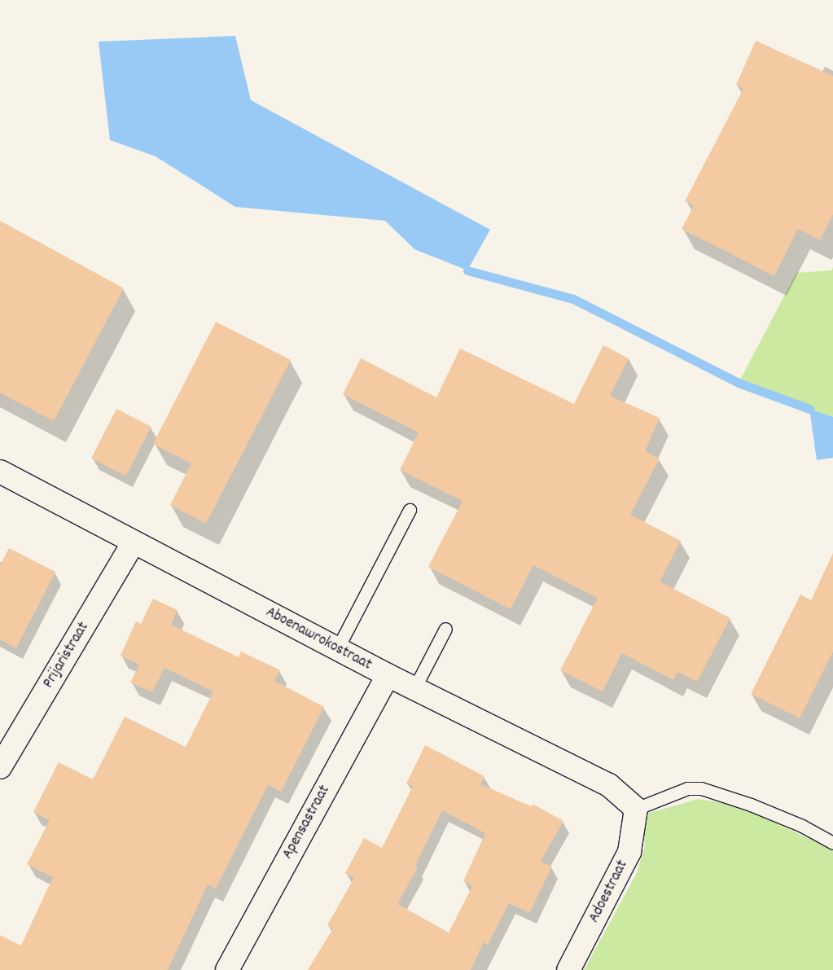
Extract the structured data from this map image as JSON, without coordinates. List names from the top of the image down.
{
  "streets": {
    "street": [
      "Aboenawrokostraat",
      "Prijaristraat",
      "Apensastraat",
      "Adoestraat"
    ]
  },
  "crossings": [
    ["Aboenawrokostraat", "Prijaristraat"],
    ["Aboenawrokostraat", "Apensastraat"],
    ["Aboenawrokostraat", "Adoestraat"]
  ]
}
